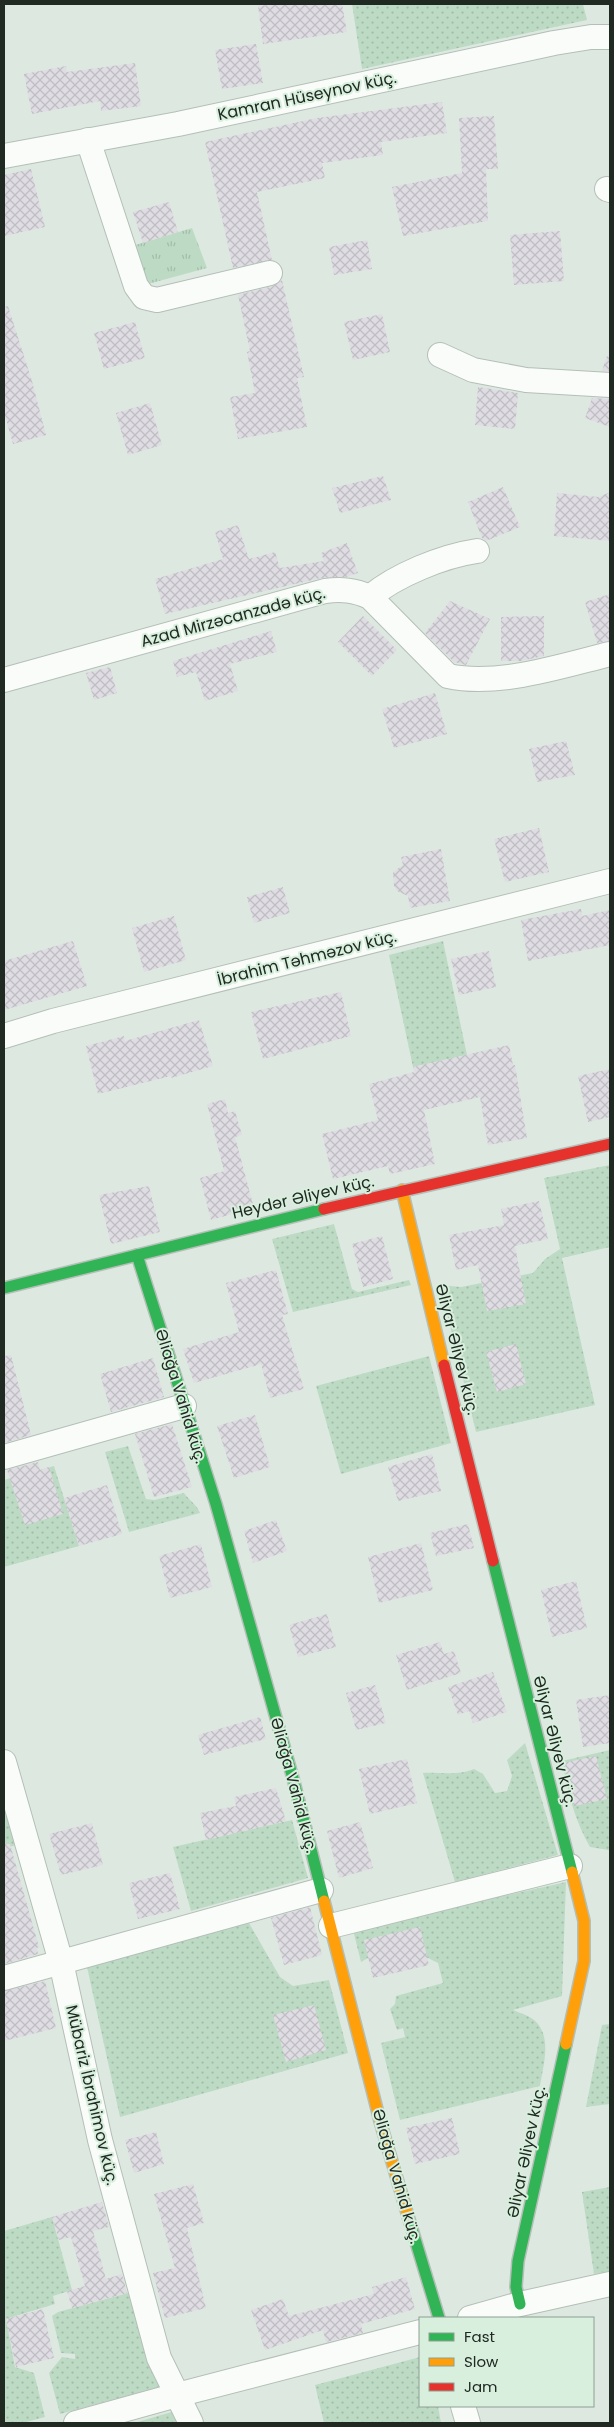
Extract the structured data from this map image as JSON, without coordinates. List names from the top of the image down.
{
  "streets": {
    "street": [
      "Kamran Hüseynov küç.",
      "Azad Mirzəcanzadə küç.",
      "İbrahim Təhməzov küç.",
      "Heydər Əliyev küç.",
      "Əliyar Əliyev küç.",
      "Əliağa Vahid küç.",
      "Mübariz İbrahimov küç."
    ]
  },
  "crossings": [
    ["Heydər Əliyev küç.", "Əliyar Əliyev küç."],
    ["Heydər Əliyev küç.", "Əliağa Vahid küç."]
  ],
  "legend": ["Fast", "Slow", "Jam"]
}
